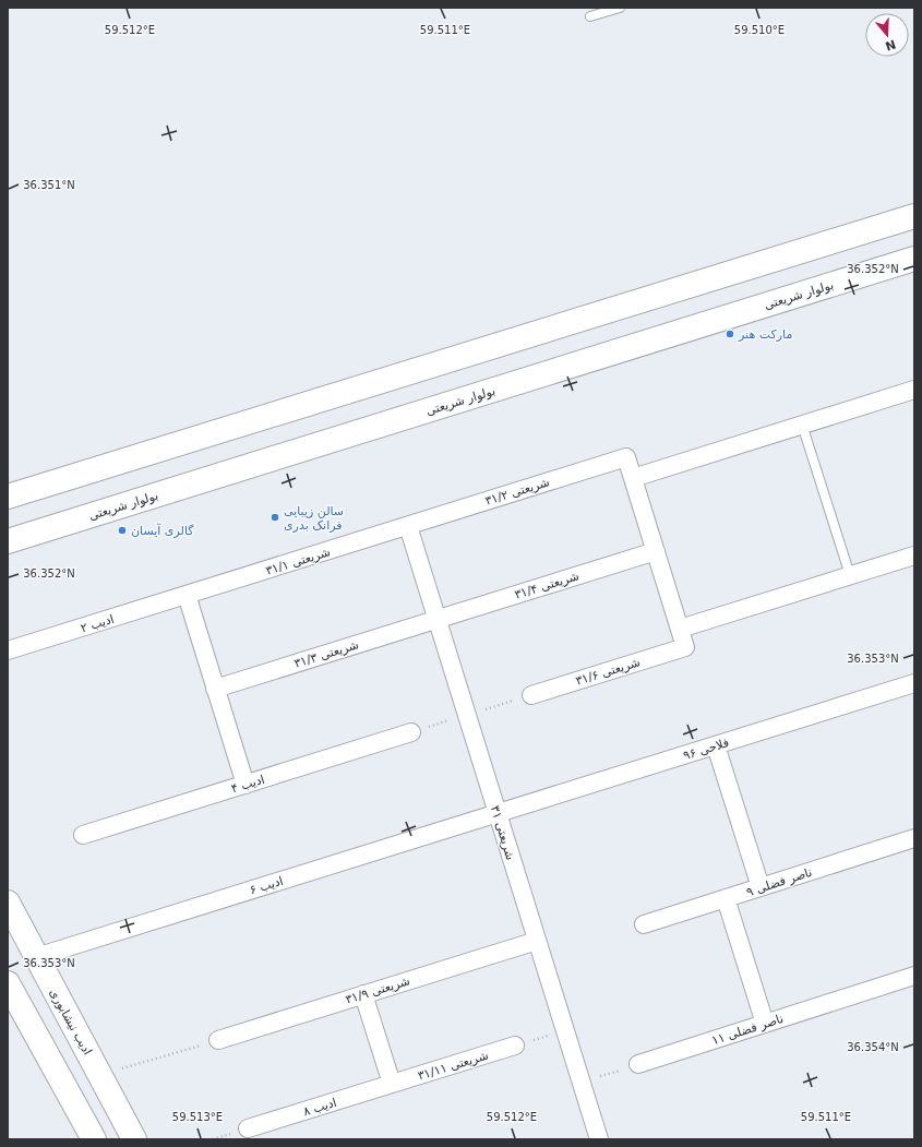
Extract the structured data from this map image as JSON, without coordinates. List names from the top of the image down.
{
  "streets": {
    "main road": ["بولوار شریعتی", "ادیب نیشابوری"],
    "street": [
      "شریعتی ۳۱/۲",
      "شریعتی ۳۱/۱",
      "شریعتی ۳۱/۴",
      "ادیب ۲",
      "شریعتی ۳۱/۳",
      "شریعتی ۳۱/۶",
      "فلاحی ۹۶",
      "ادیب ۴",
      "شریعتی ۳۱",
      "ناصر فضلی ۹",
      "ادیب ۶",
      "شریعتی ۳۱/۹",
      "ناصر فضلی ۱۱",
      "شریعتی ۳۱/۱۱",
      "ادیب ۸"
    ]
  },
  "crossings": [
    ["شریعتی ۳۱/۲", "شریعتی ۳۱/۱"],
    ["شریعتی ۳۱/۲", "شریعتی ۳۱"],
    ["شریعتی ۳۱/۱", "ادیب ۲"],
    ["شریعتی ۳۱/۱", "شریعتی ۳۱"],
    ["شریعتی ۳۱/۴", "شریعتی ۳۱/۳"],
    ["شریعتی ۳۱/۴", "شریعتی ۳۱"],
    ["شریعتی ۳۱/۳", "شریعتی ۳۱"],
    ["فلاحی ۹۶", "شریعتی ۳۱"],
    ["فلاحی ۹۶", "ادیب ۶"],
    ["شریعتی ۳۱", "ادیب ۶"],
    ["شریعتی ۳۱", "شریعتی ۳۱/۹"],
    ["ادیب ۶", "ادیب نیشابوری"],
    ["شریعتی ۳۱/۱۱", "ادیب ۸"]
  ],
  "places": ["مارکت هنر", "سالن زیبایی فرانک بدری", "گالری آيسان"],
  "north": "bottom",
  "coordinates": [
    "59.510°E",
    "59.512°E",
    "59.511°E",
    "36.351°N",
    "36.352°N",
    "36.353°N",
    "36.354°N",
    "59.513°E"
  ]
}
